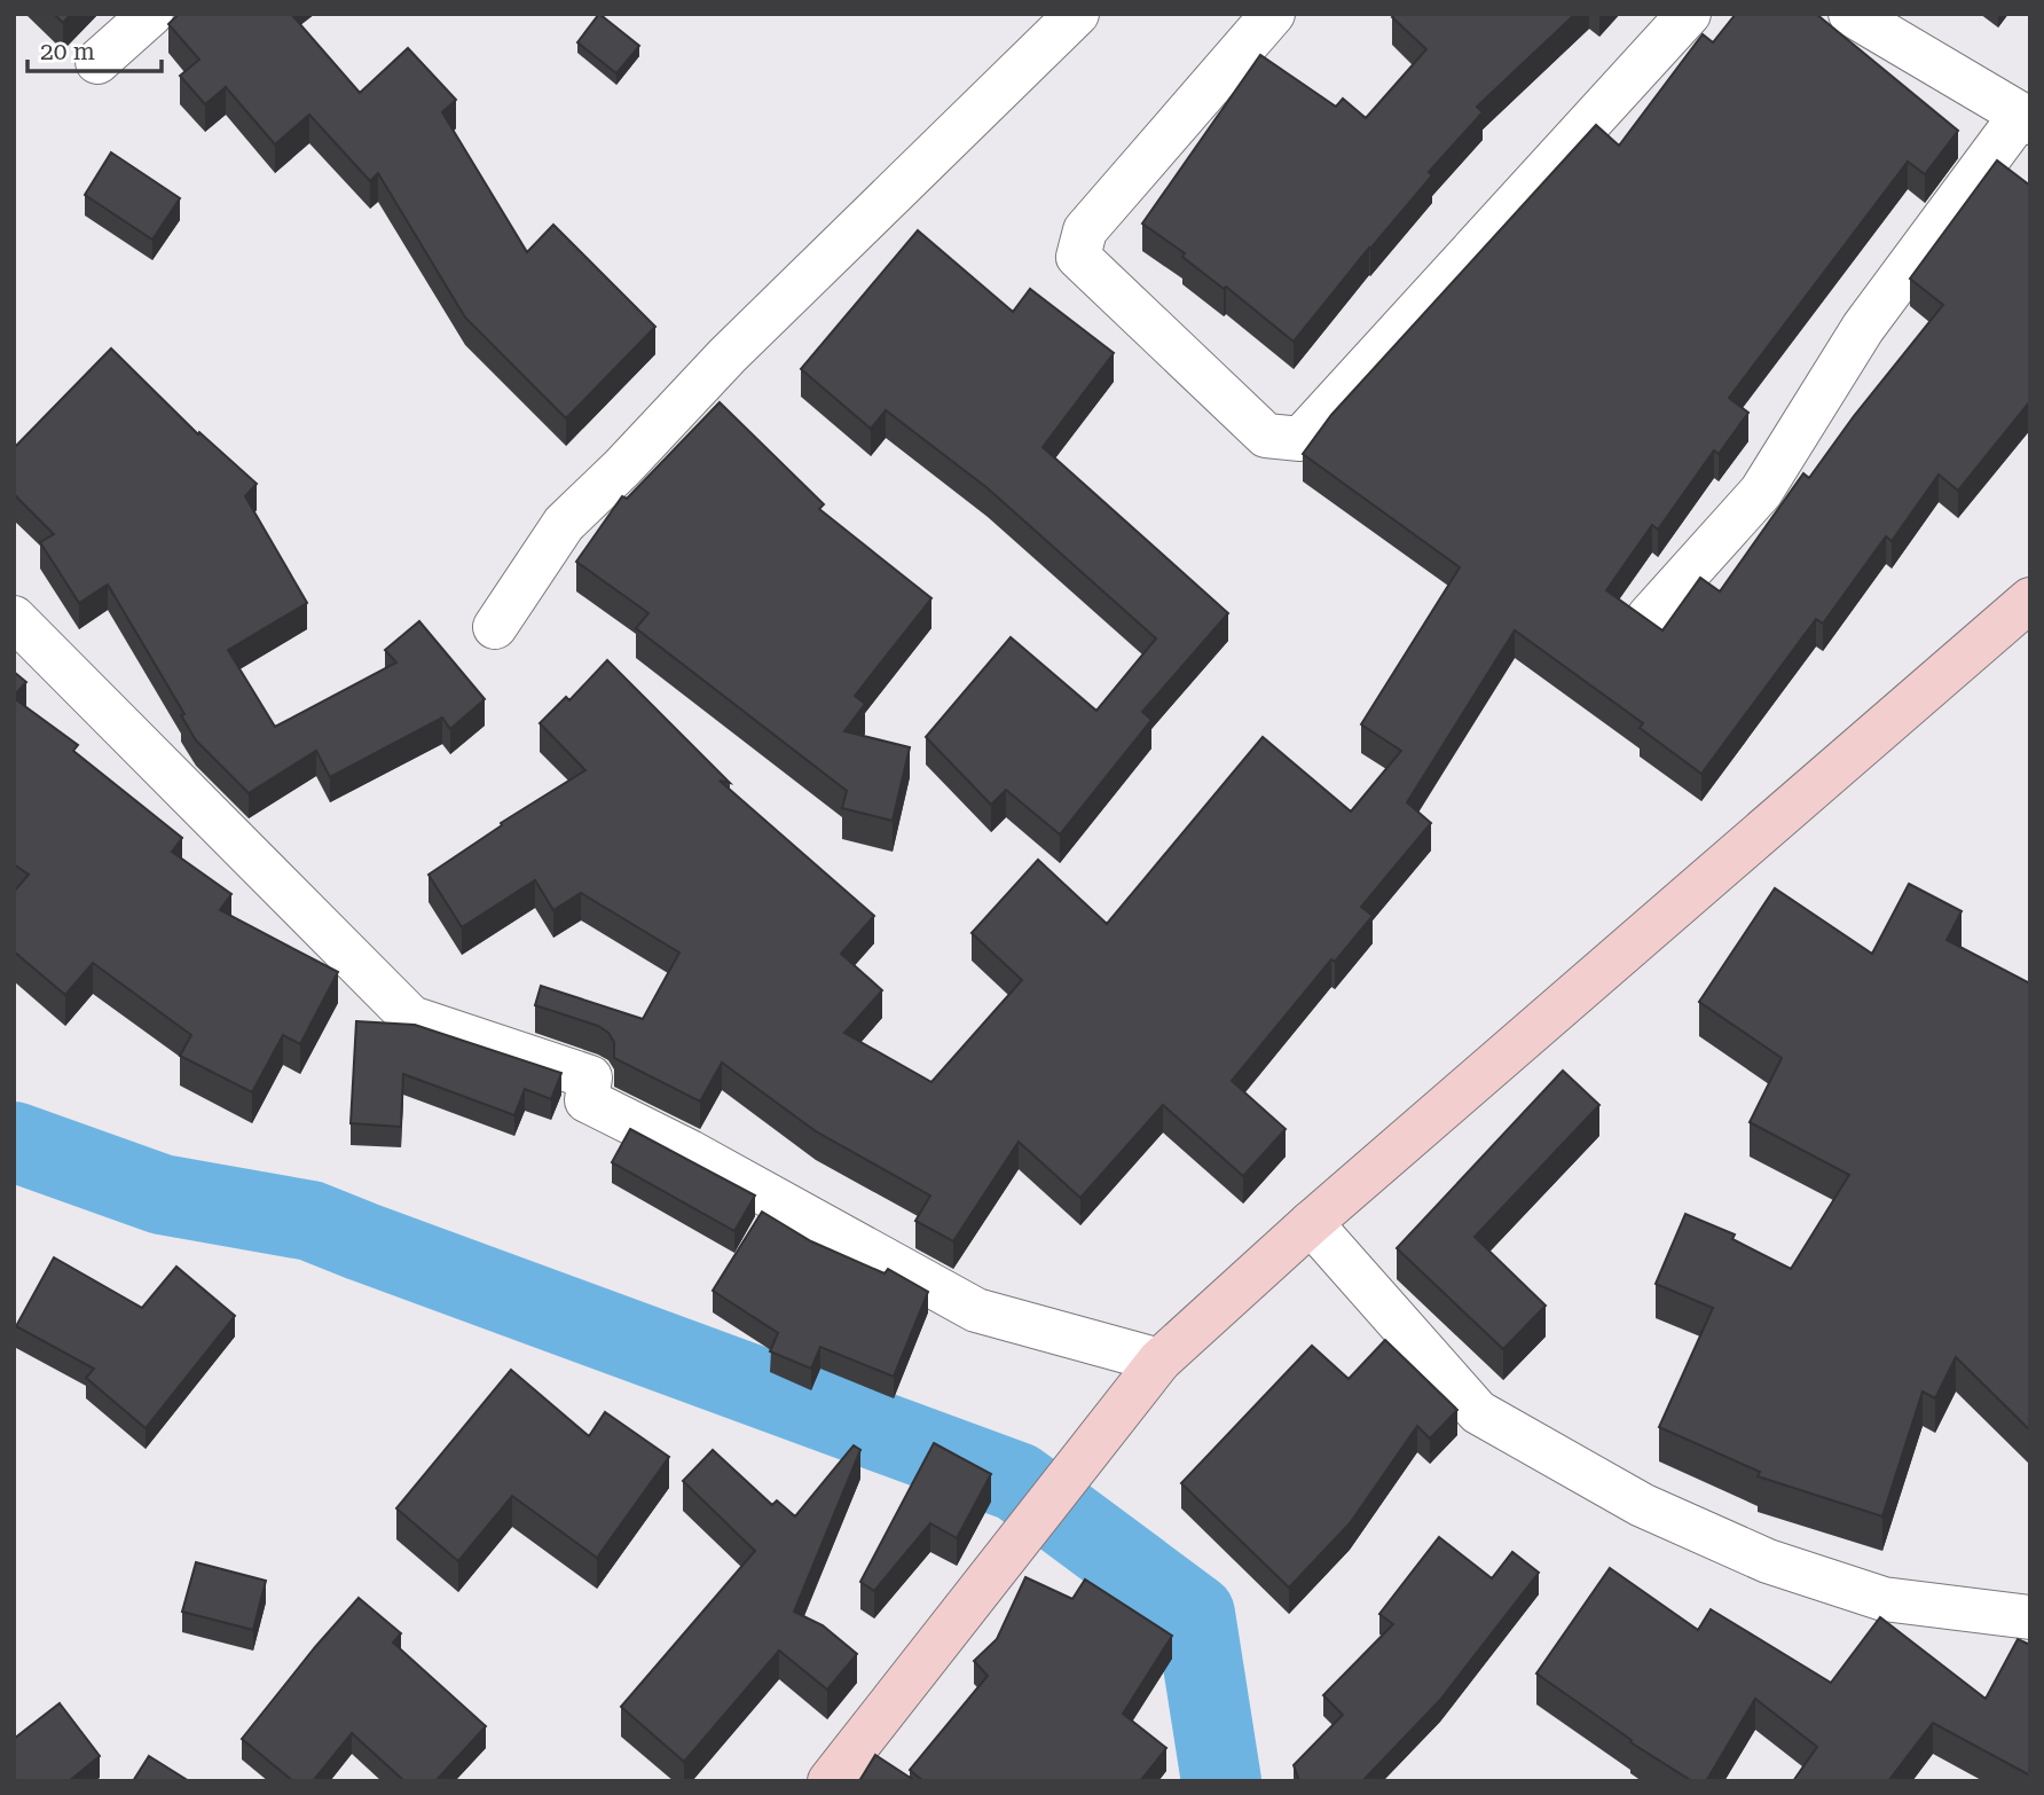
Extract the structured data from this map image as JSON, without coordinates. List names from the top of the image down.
{
  "scale_bar": "20 m"
}
